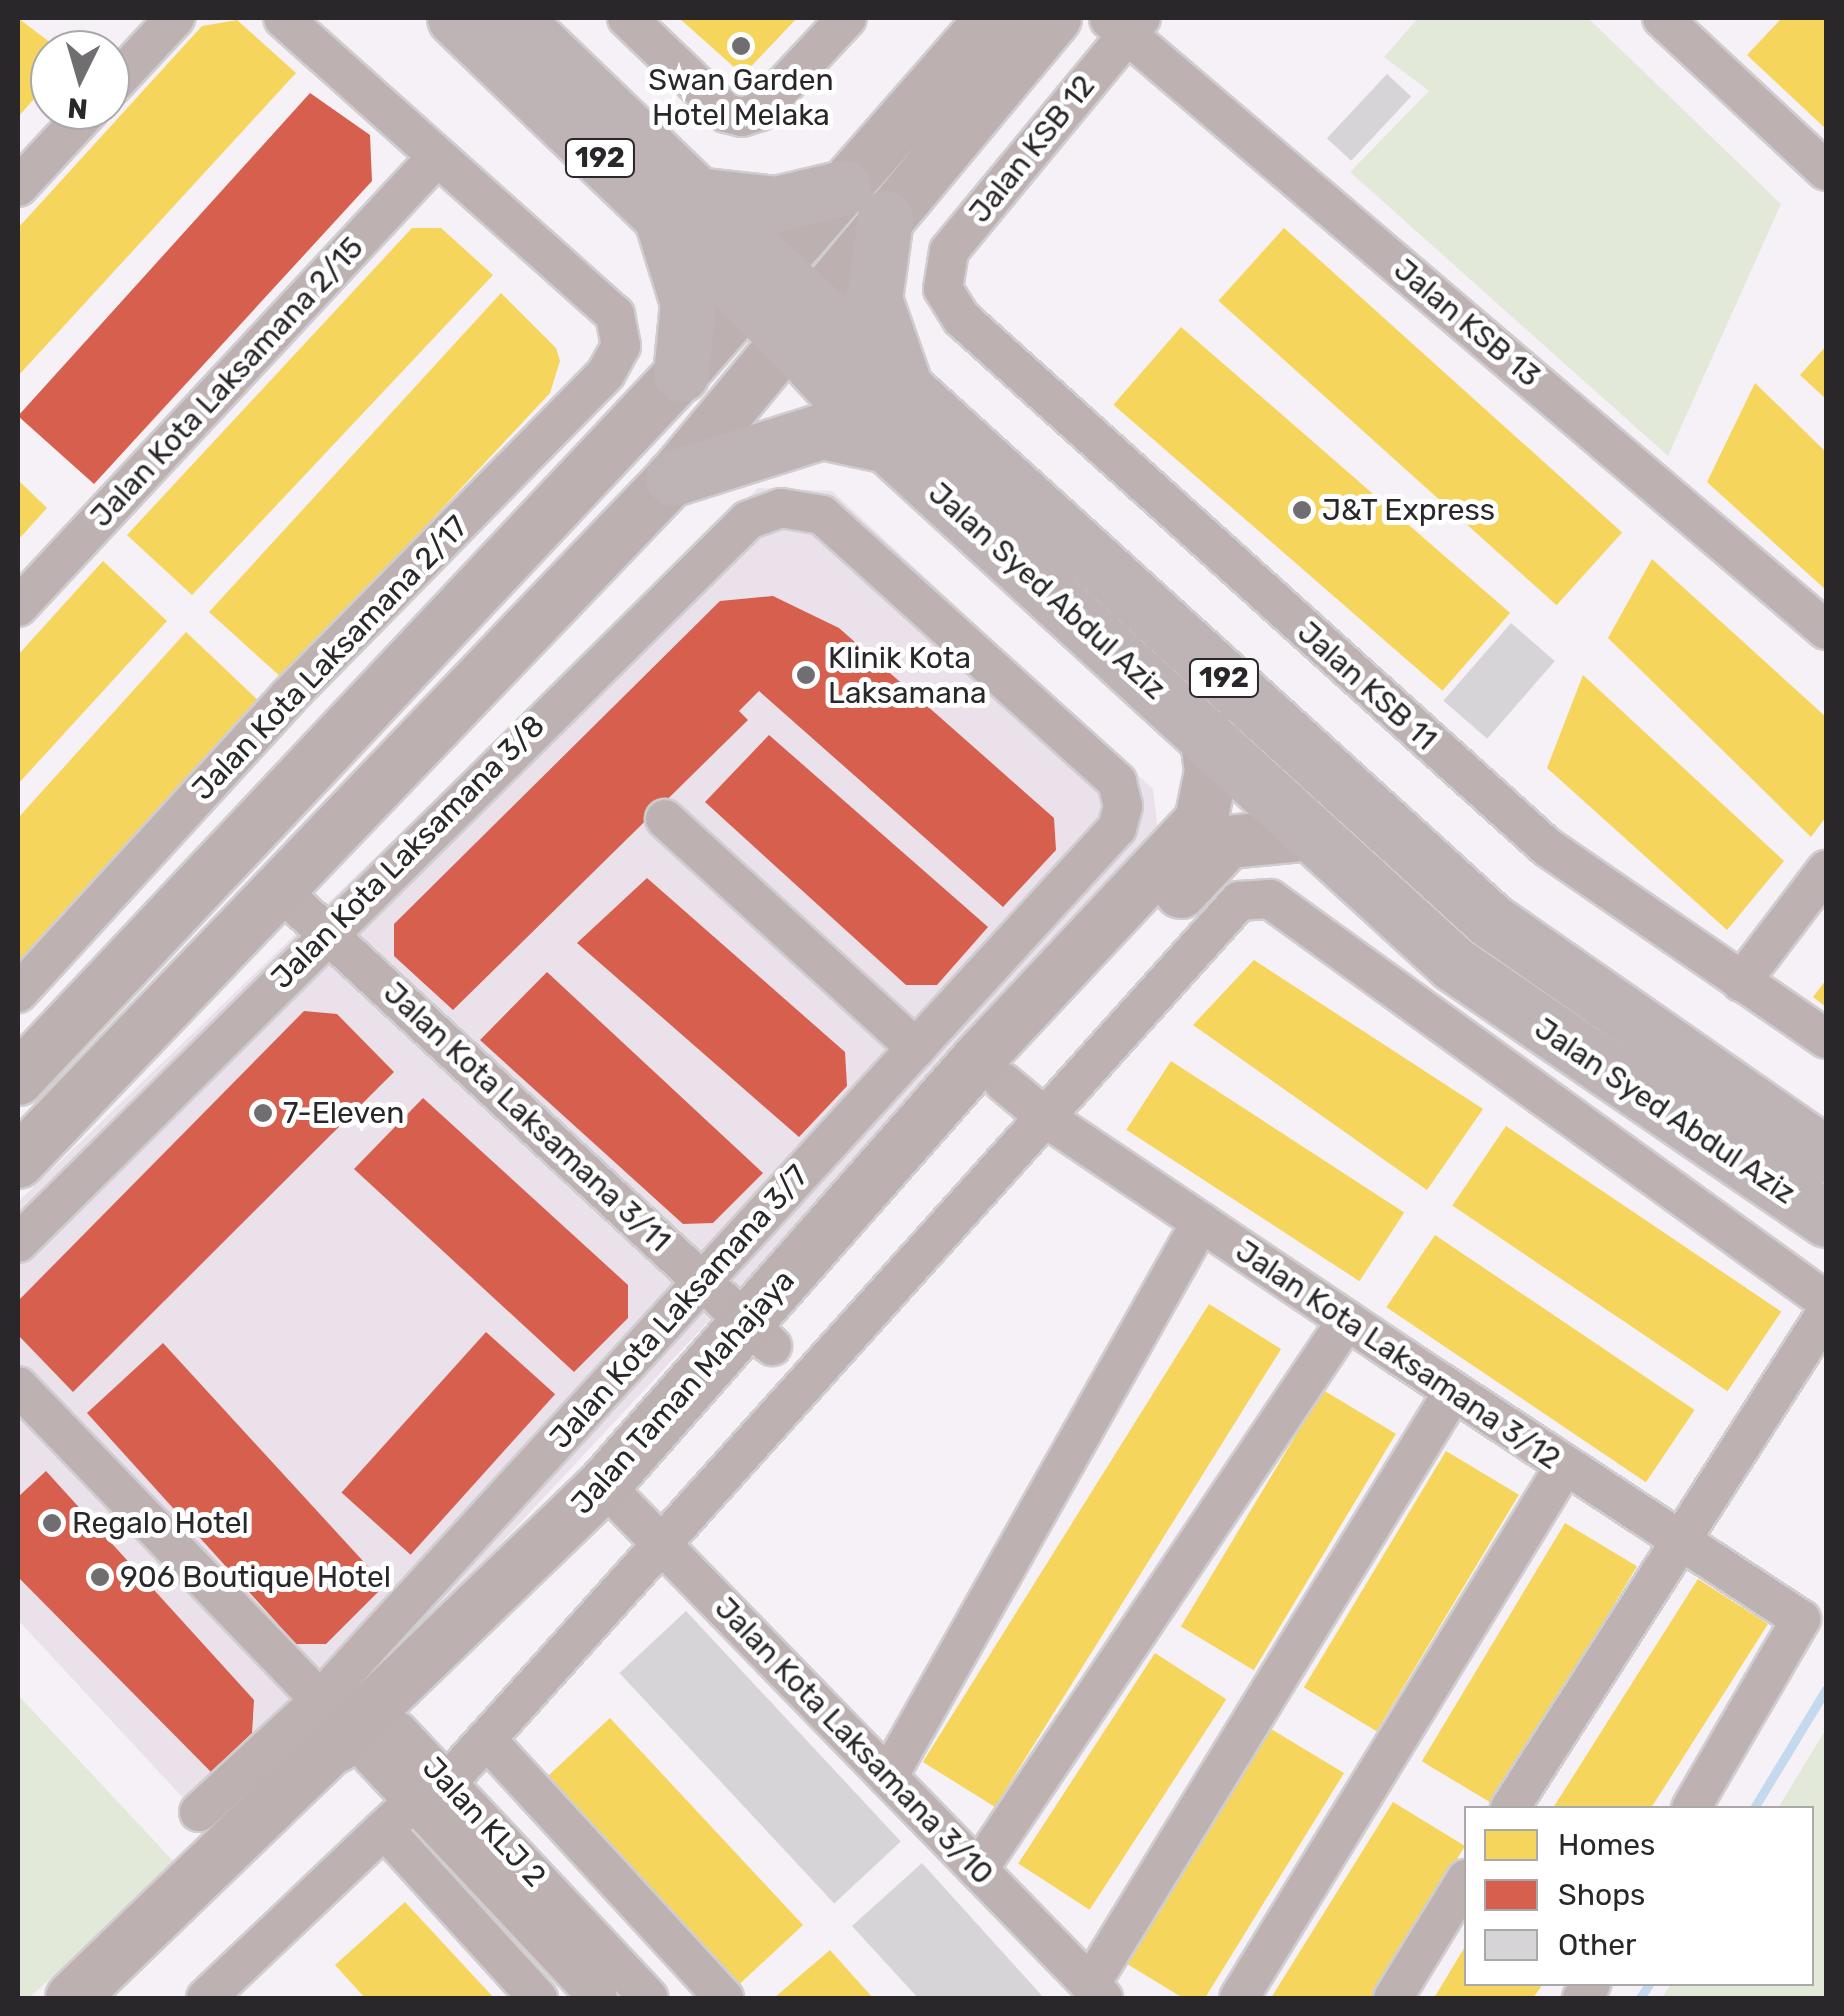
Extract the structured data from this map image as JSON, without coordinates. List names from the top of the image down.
{
  "streets": {
    "main road": ["192", "Jalan Syed Abdul Aziz"],
    "street": [
      "Jalan KSB 12",
      "Jalan KSB 13",
      "Jalan Kota Laksamana 2/15",
      "Jalan Kota Laksamana 2/17",
      "Jalan KSB 11",
      "Jalan Kota Laksamana 3/8",
      "Jalan Kota Laksamana 3/11",
      "Jalan Kota Laksamana 3/7",
      "Jalan Kota Laksamana 3/12",
      "Jalan Taman Mahajaya",
      "Jalan Kota Laksamana 3/10",
      "Jalan KLJ 2"
    ]
  },
  "crossings": [
    ["Jalan KSB 12", "Jalan KSB 13"],
    ["Jalan KSB 12", "Jalan KSB 11"],
    ["Jalan Kota Laksamana 2/15", "Jalan Kota Laksamana 2/17"],
    ["Jalan Syed Abdul Aziz", "Jalan Taman Mahajaya"],
    ["Jalan Kota Laksamana 3/8", "Jalan Kota Laksamana 3/11"],
    ["Jalan Kota Laksamana 3/8", "Jalan Kota Laksamana 3/7"],
    ["Jalan Kota Laksamana 3/11", "Jalan Kota Laksamana 3/7"],
    ["Jalan Kota Laksamana 3/11", "Jalan Taman Mahajaya"],
    ["Jalan Kota Laksamana 3/7", "Jalan Taman Mahajaya"],
    ["Jalan Kota Laksamana 3/7", "Jalan KLJ 2"],
    ["Jalan Kota Laksamana 3/12", "Jalan Taman Mahajaya"],
    ["Jalan Taman Mahajaya", "Jalan Kota Laksamana 3/10"],
    ["Jalan Taman Mahajaya", "Jalan KLJ 2"]
  ],
  "places": [
    "Swan Garden Hotel Melaka",
    "J&T Express",
    "Klinik Kota Laksamana",
    "7-Eleven",
    "Regalo Hotel",
    "906 Boutique Hotel"
  ],
  "legend": ["Homes", "Shops", "Other"],
  "north": "bottom"
}
